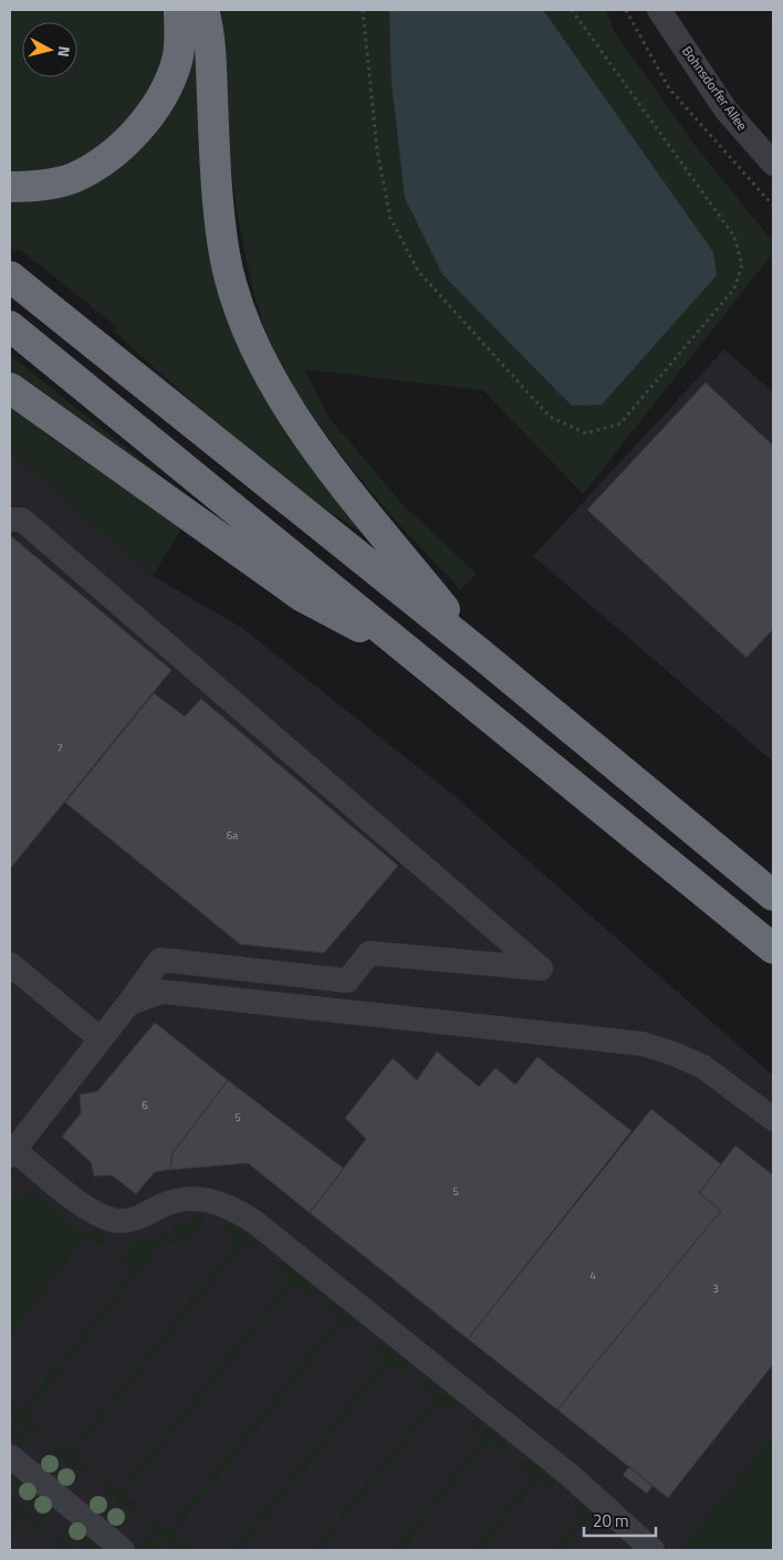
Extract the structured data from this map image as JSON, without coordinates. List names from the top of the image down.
{
  "streets": {
    "street": ["Bohnsdorfer Allee"]
  },
  "house_numbers": [
    "7",
    "6a",
    "6",
    "5",
    "5",
    "4",
    "3"
  ],
  "scale_bar": "20 m",
  "north": "right"
}
